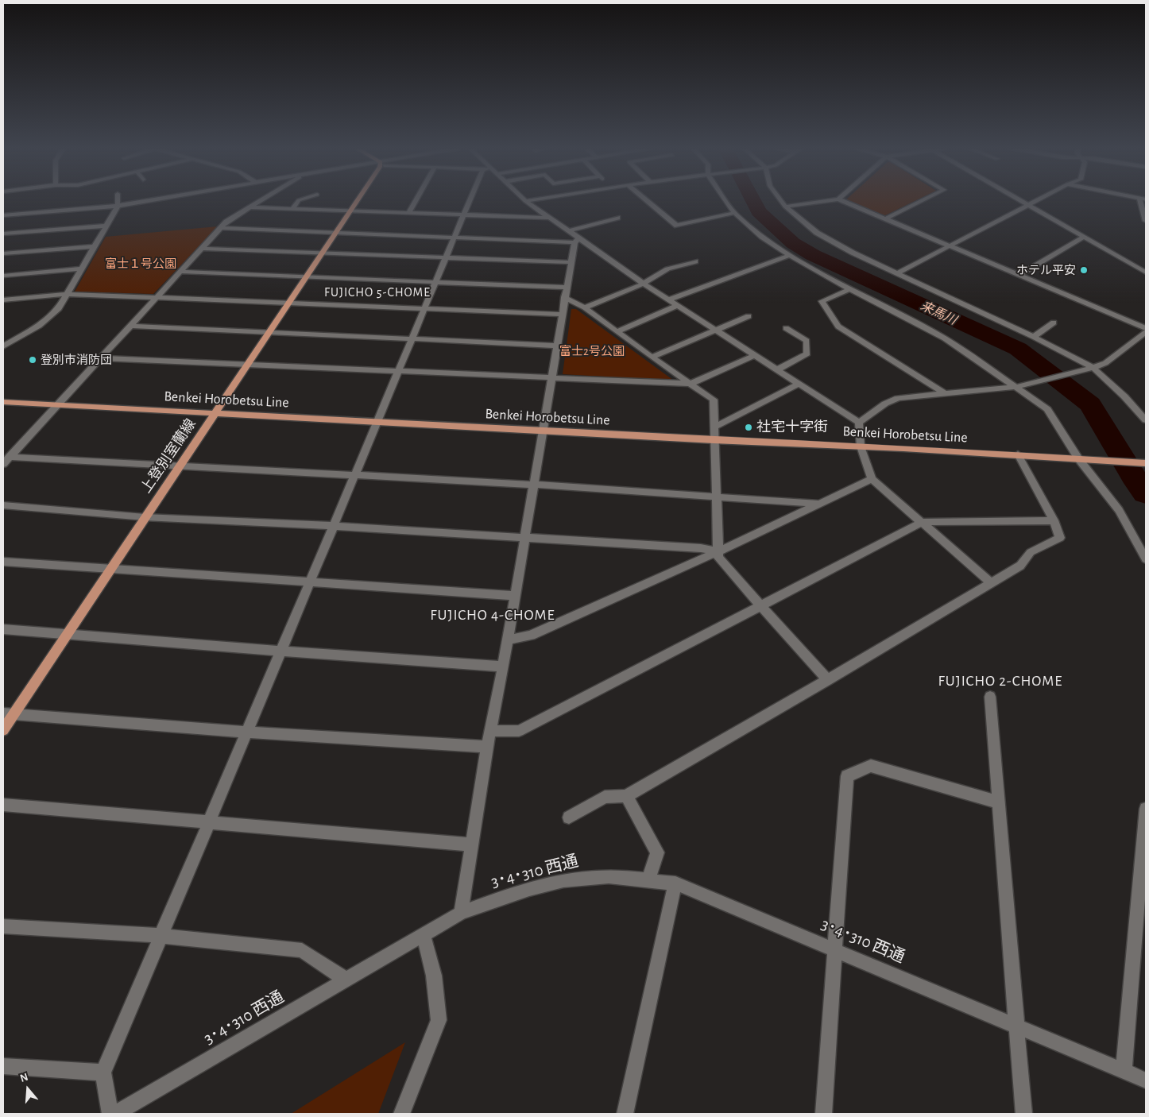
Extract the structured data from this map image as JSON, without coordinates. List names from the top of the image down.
{
  "streets": {
    "main road": ["Benkei Horobetsu Line", "上登別室蘭線"],
    "street": ["3･4･310 西通"]
  },
  "crossings": [
    ["Benkei Horobetsu Line", "上登別室蘭線"]
  ],
  "districts": ["FUJICHO 5-CHOME", "FUJICHO 4-CHOME", "FUJICHO 2-CHOME"],
  "water": ["来馬川"],
  "parks": ["富士１号公園", "富士2号公園"],
  "places": ["ホテル平安", "登別市消防団", "社宅十字街"],
  "north": "top"
}
